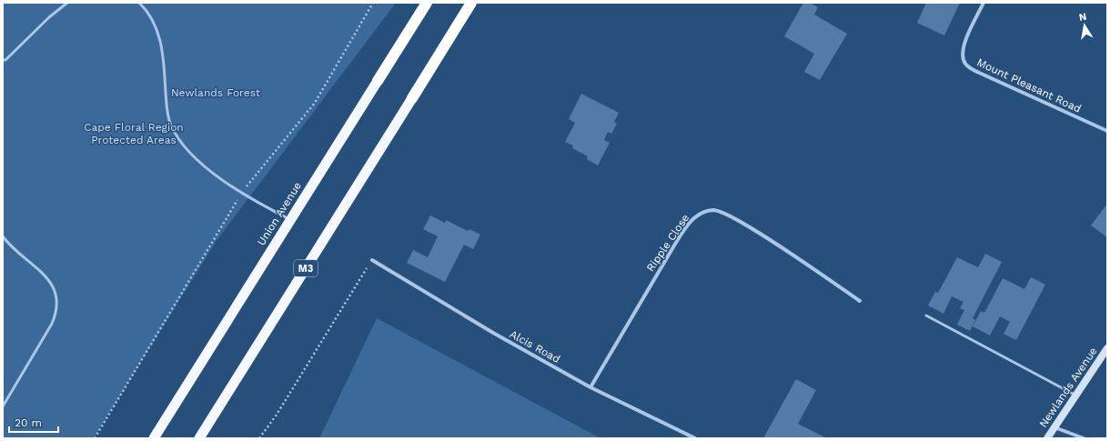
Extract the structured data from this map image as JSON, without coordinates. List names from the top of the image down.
{
  "streets": {
    "highway": ["Union Avenue", "M3"],
    "main road": ["Newlands Avenue"],
    "street": ["Mount Pleasant Road", "Ripple Close", "Alcis Road"]
  },
  "crossings": [
    ["Ripple Close", "Alcis Road"]
  ],
  "parks": ["Newlands Forest", "Cape Floral Region Protected Areas"],
  "scale_bar": "20 m",
  "north": "top"
}
